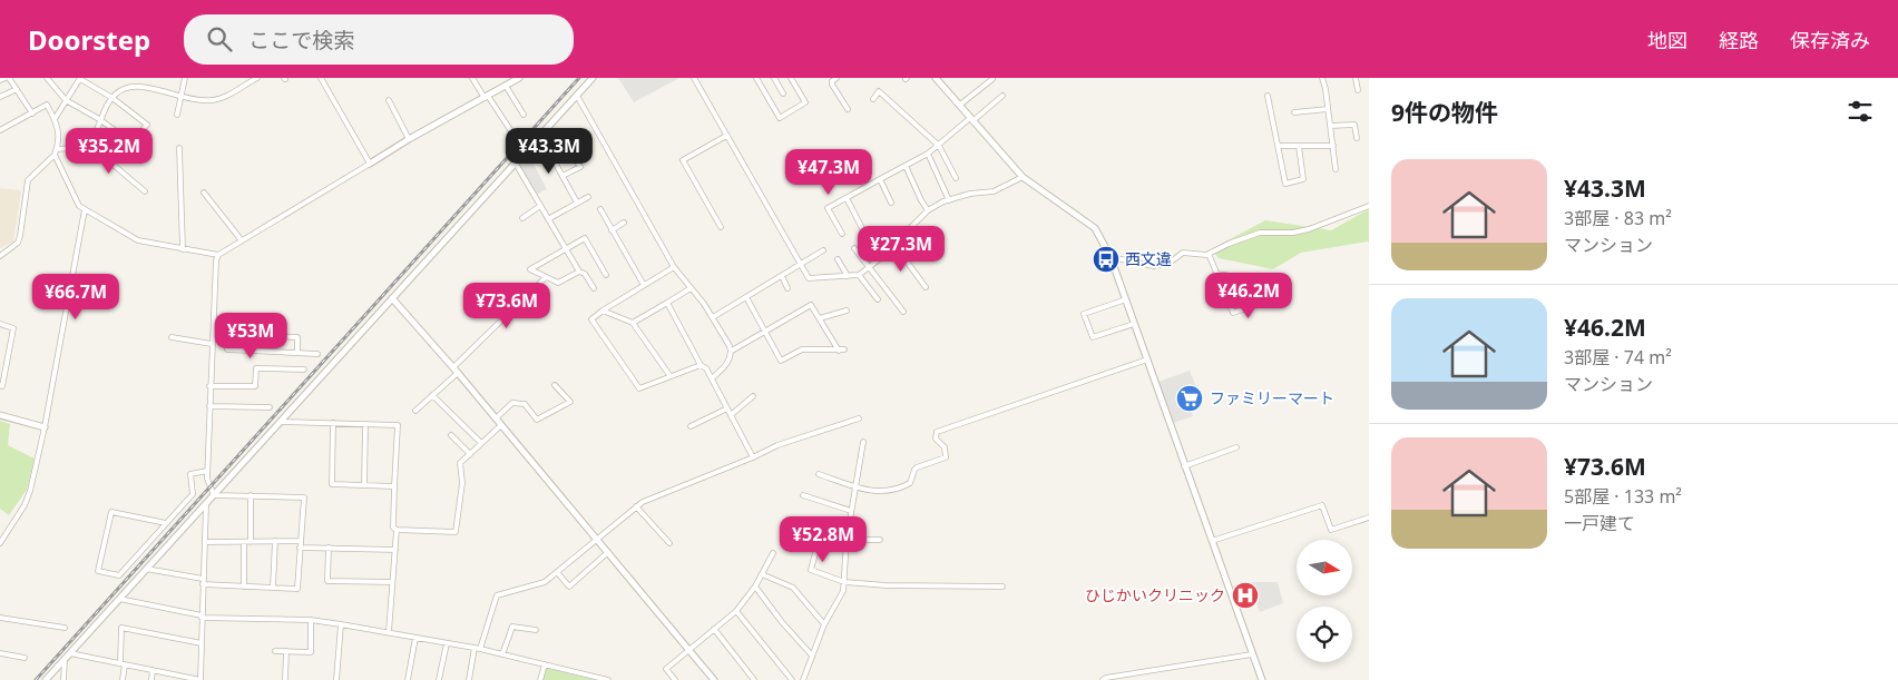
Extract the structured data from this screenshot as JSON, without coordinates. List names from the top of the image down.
{
  "places": {
    "bus stop": ["西文違"],
    "supermarket": ["ファミリーマート"],
    "hospital": ["ひじかいクリニック"]
  },
  "north": "right",
  "page": {
    "header": "Doorstep",
    "search": "ここで検索",
    "nav": ["地図", "経路", "保存済み"],
    "heading": "9件の物件",
    "price": [
      "¥35.2M",
      "¥43.3M",
      "¥47.3M",
      "¥27.3M",
      "¥46.2M",
      "¥66.7M",
      "¥73.6M",
      "¥53M",
      "¥52.8M"
    ],
    "list": [
      {
        "name": "¥43.3M",
        "note": "3部屋 · 83 m² · マンション"
      },
      {
        "name": "¥46.2M",
        "note": "3部屋 · 74 m² · マンション"
      },
      {
        "name": "¥73.6M",
        "note": "5部屋 · 133 m² · 一戸建て"
      }
    ]
  }
}
